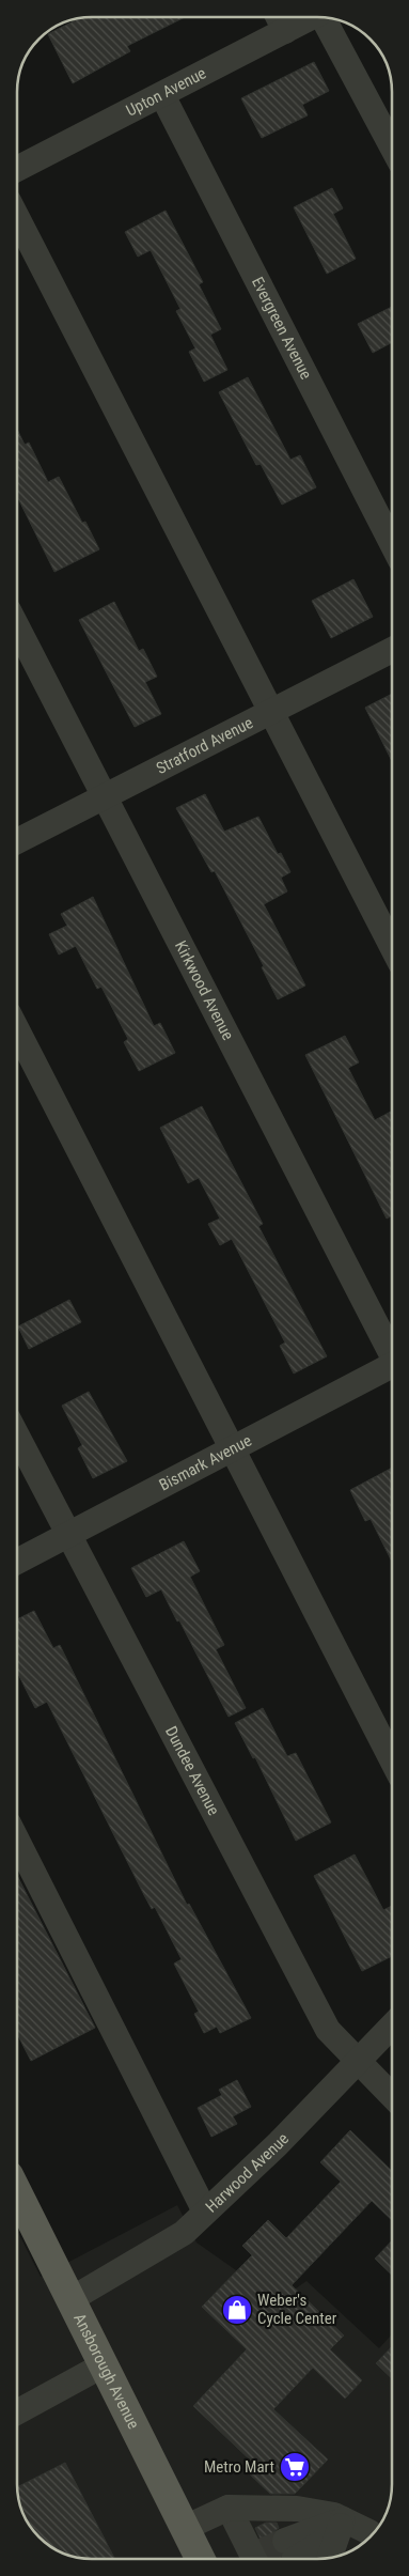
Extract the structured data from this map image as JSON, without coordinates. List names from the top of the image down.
{
  "streets": {
    "main road": ["Ansborough Avenue"],
    "street": [
      "Upton Avenue",
      "Evergreen Avenue",
      "Stratford Avenue",
      "Kirkwood Avenue",
      "Bismark Avenue",
      "Dundee Avenue",
      "Harwood Avenue"
    ]
  },
  "crossings": [
    ["Upton Avenue", "Evergreen Avenue"],
    ["Stratford Avenue", "Kirkwood Avenue"],
    ["Bismark Avenue", "Dundee Avenue"],
    ["Dundee Avenue", "Harwood Avenue"],
    ["Harwood Avenue", "Ansborough Avenue"]
  ],
  "places": {
    "shop": ["Weber's Cycle Center"],
    "supermarket": ["Metro Mart"]
  }
}
